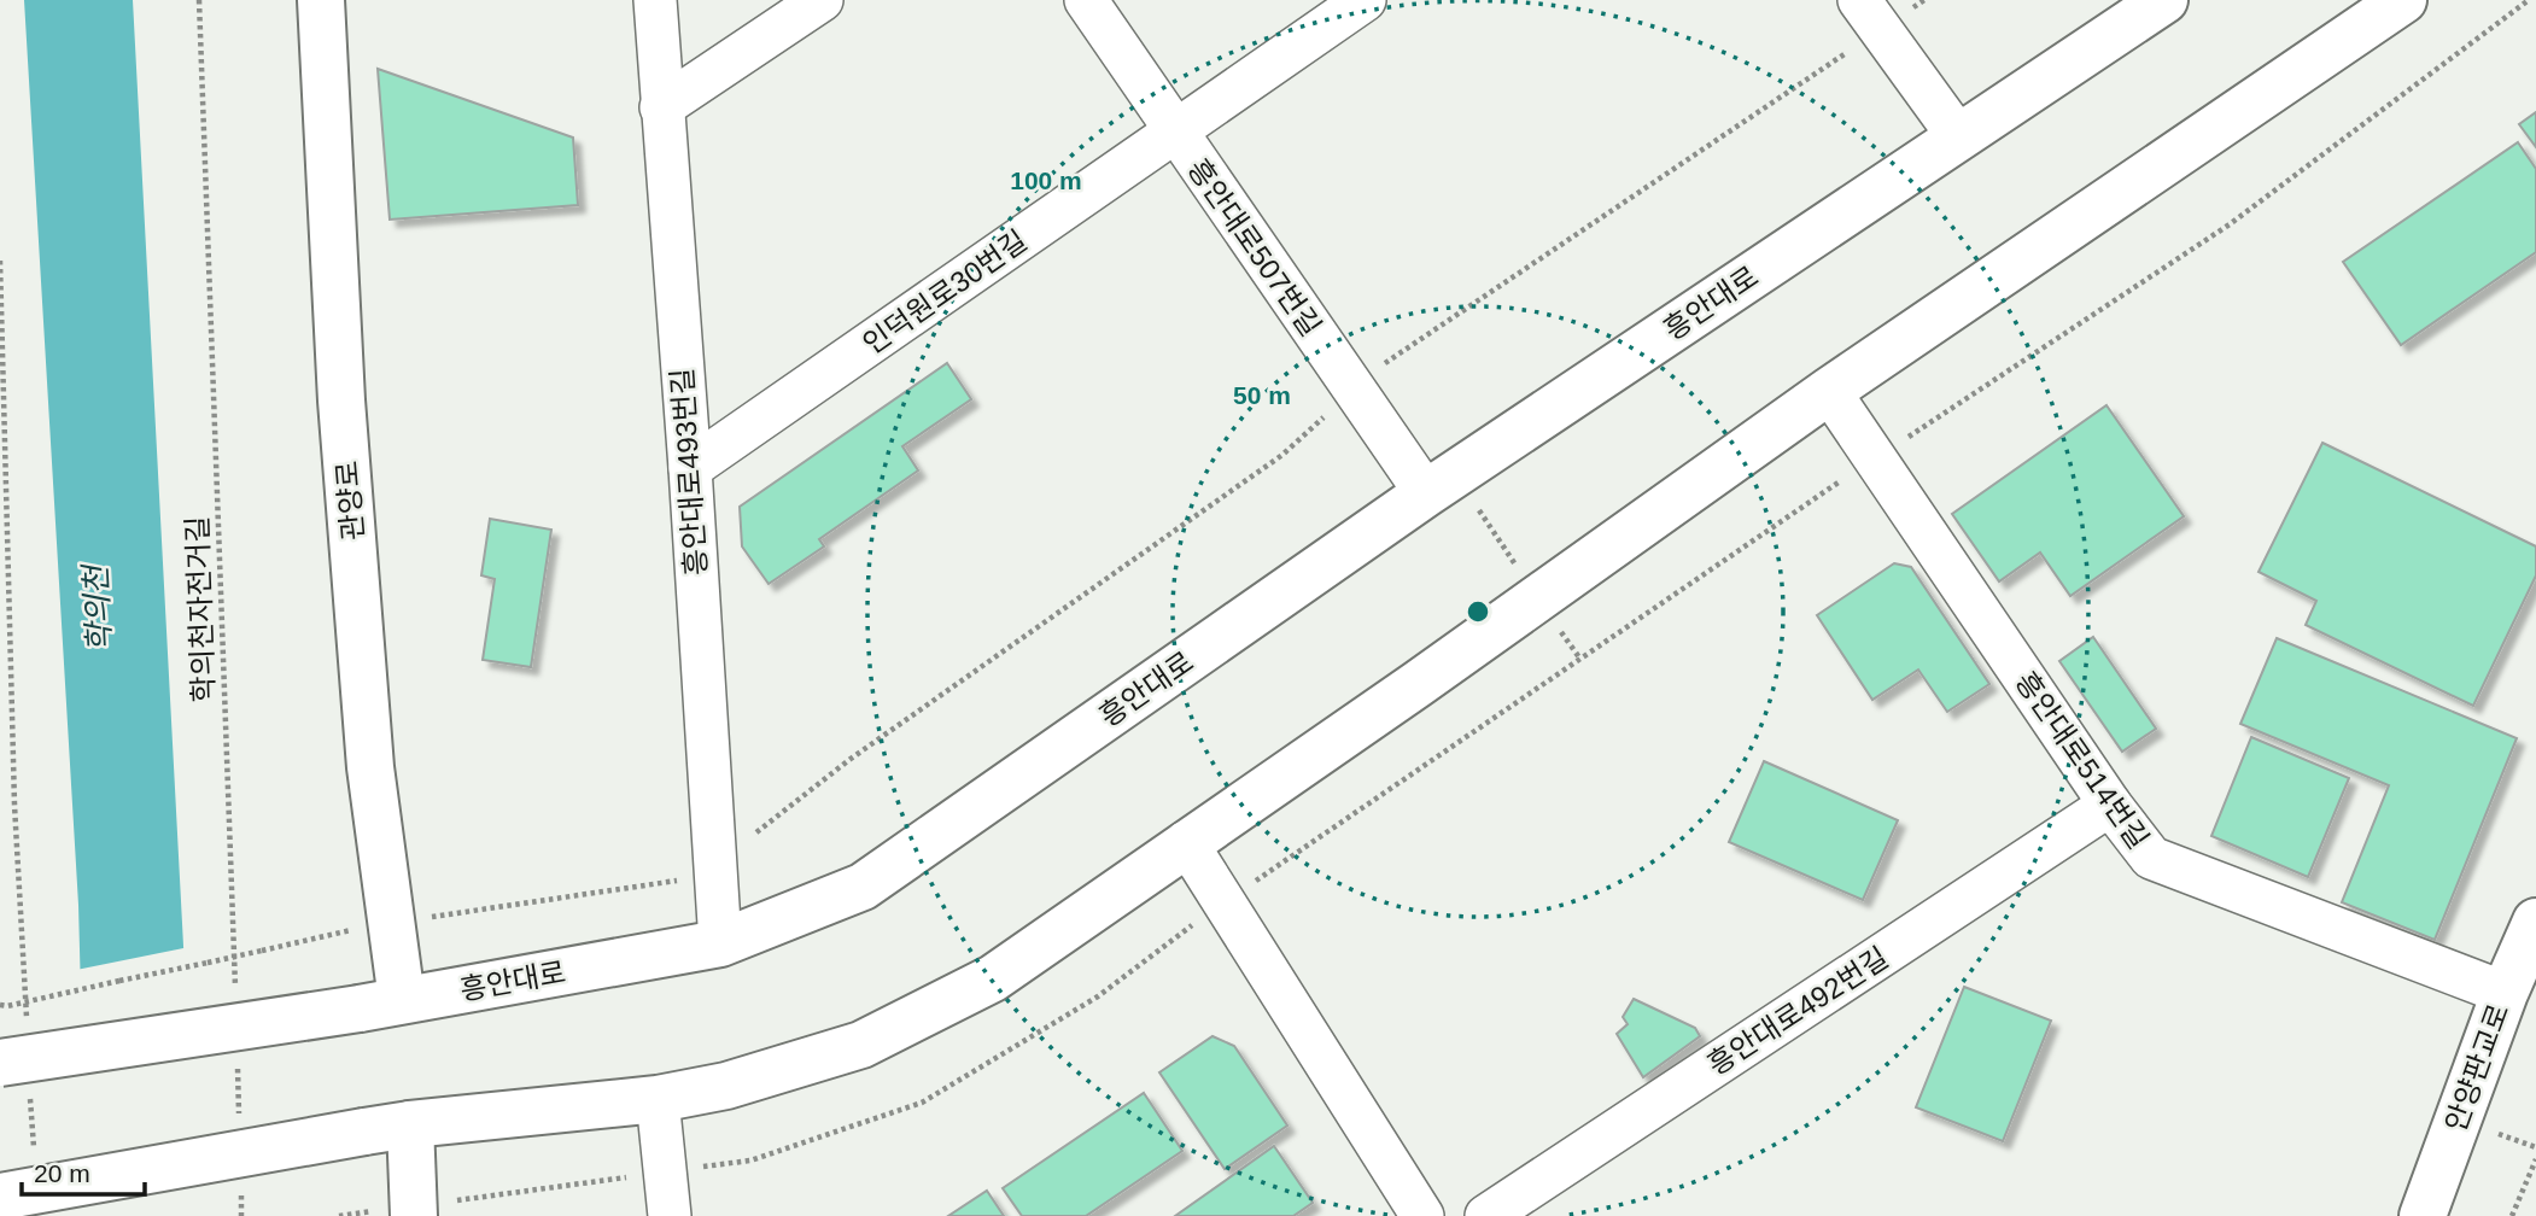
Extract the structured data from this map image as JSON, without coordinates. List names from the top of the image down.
{
  "streets": {
    "main road": ["흥안대로", "관양로", "안양판교로"],
    "street": [
      "흥안대로507번길",
      "인덕원로30번길",
      "흥안대로493번길",
      "흥안대로514번길",
      "흥안대로492번길"
    ],
    "path": ["학의천자전거길"]
  },
  "crossings": [
    ["흥안대로507번길", "인덕원로30번길"],
    ["흥안대로507번길", "흥안대로"],
    ["인덕원로30번길", "흥안대로493번길"],
    ["흥안대로", "흥안대로493번길"],
    ["흥안대로", "관양로"],
    ["흥안대로514번길", "흥안대로492번길"],
    ["흥안대로514번길", "안양판교로"]
  ],
  "water": ["학의천"],
  "scale_bar": "20 m",
  "rings": ["100 m", "50 m"]
}
